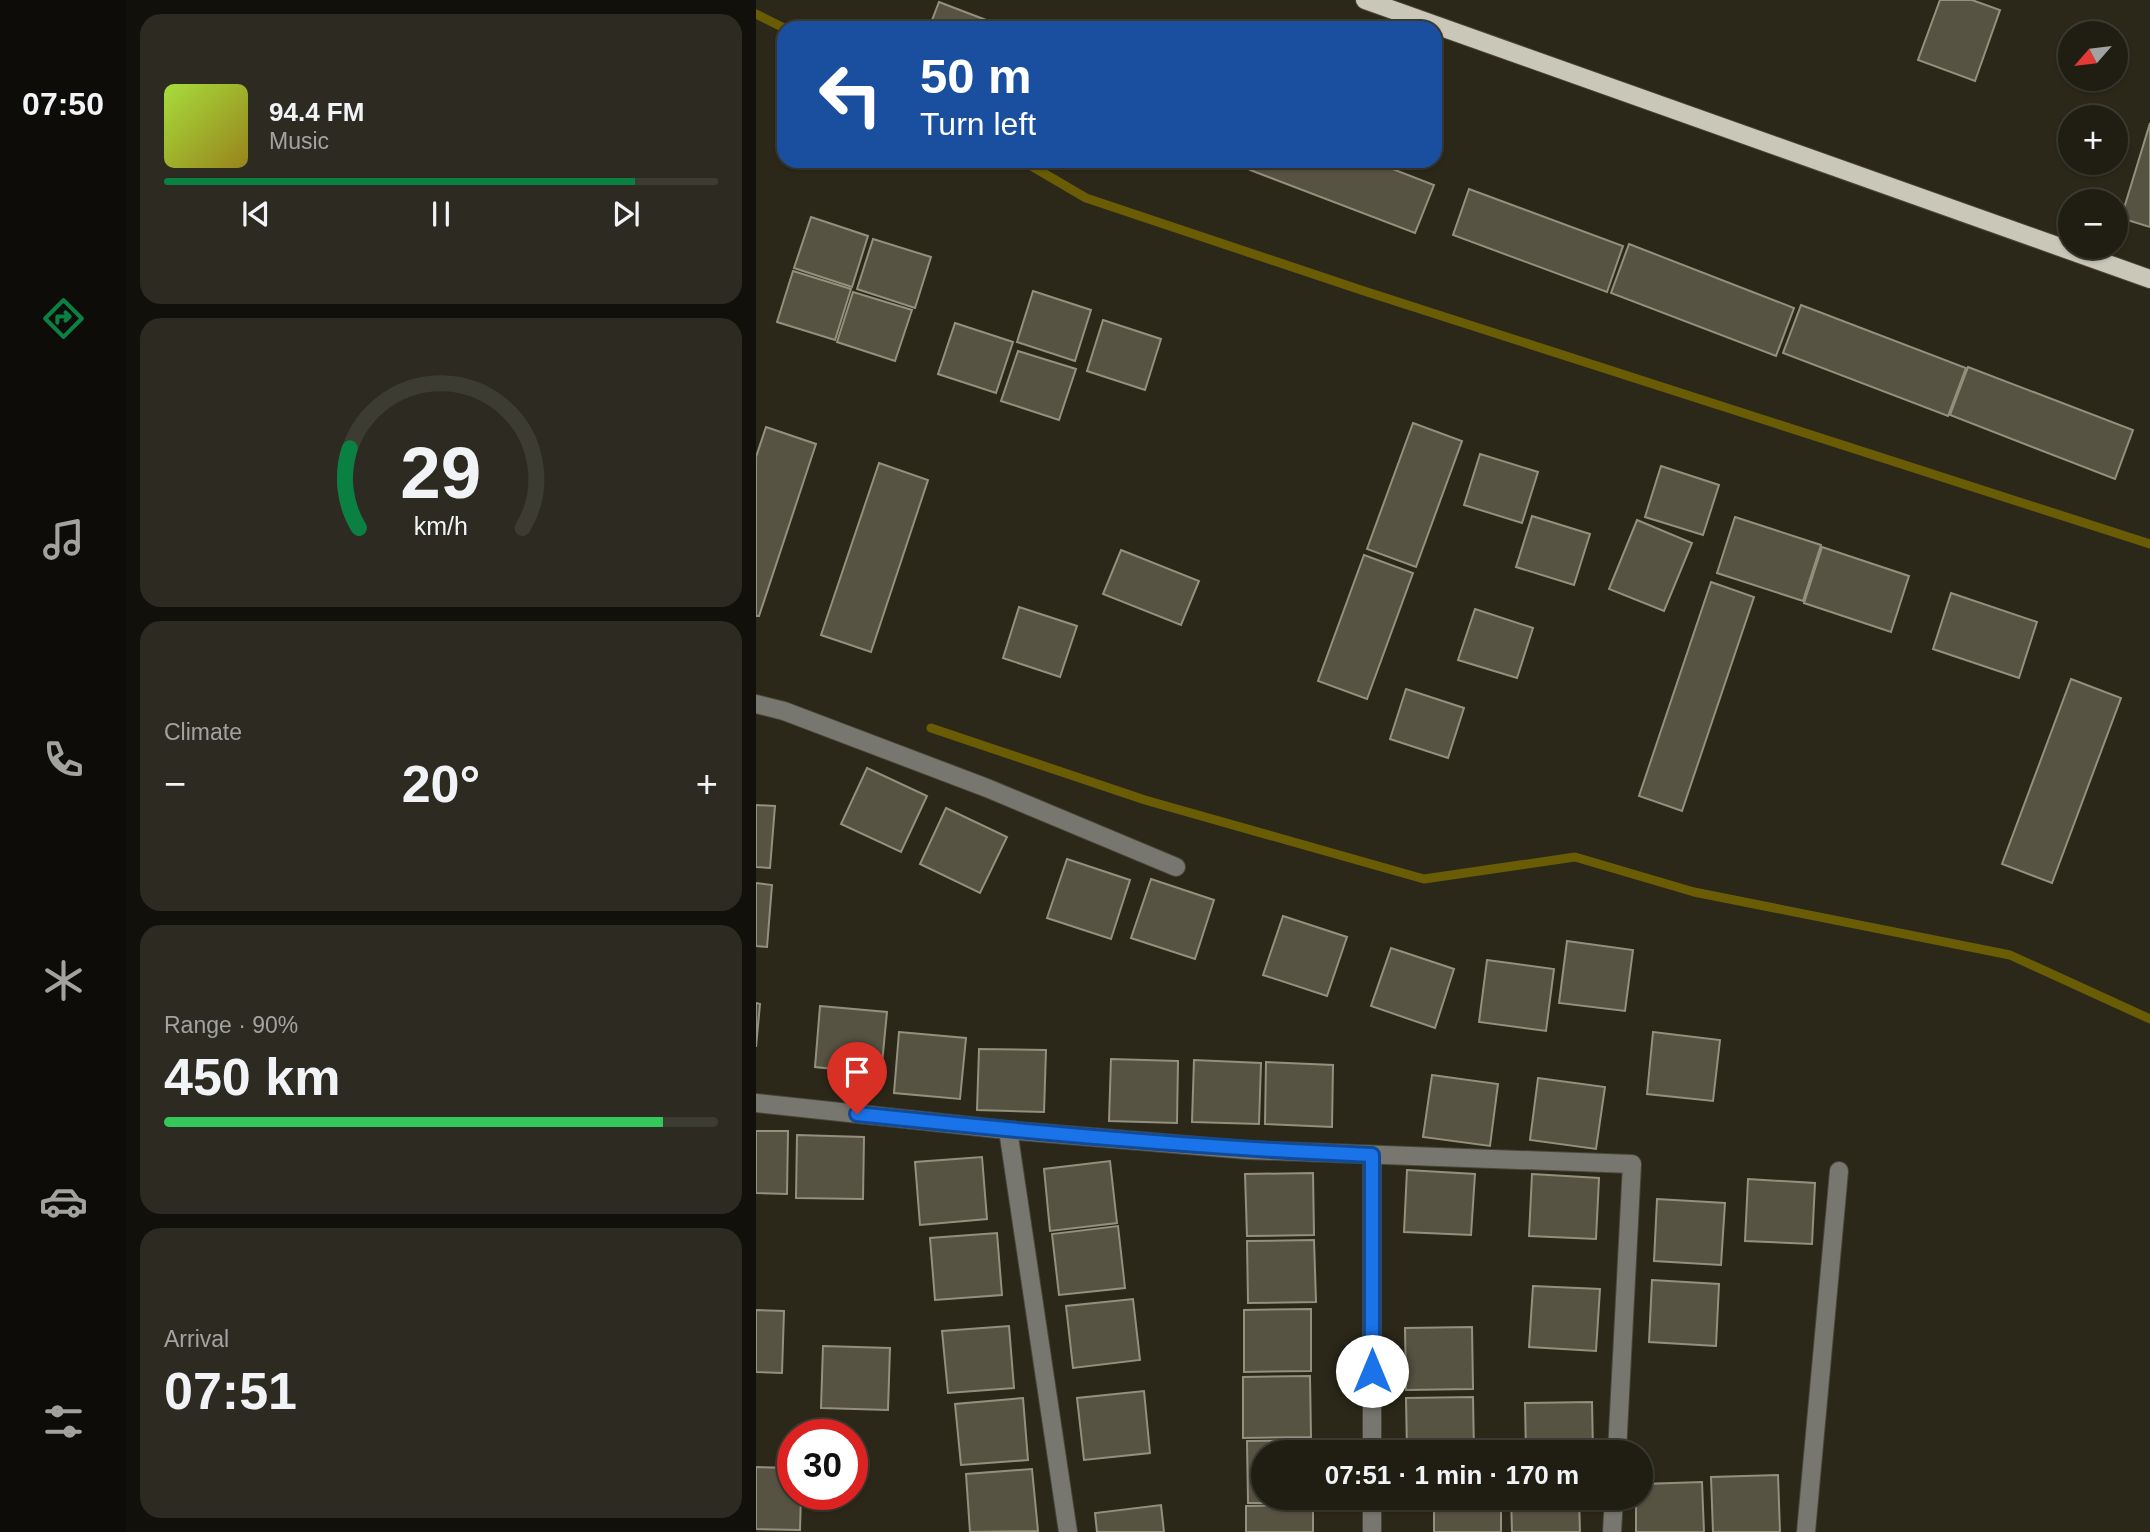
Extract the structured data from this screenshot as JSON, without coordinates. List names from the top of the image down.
{
  "north": "bottom left",
  "page": {
    "tabs": "07:50",
    "map_buttons": ["+", "−"],
    "turn": ["50 m", "Turn left"],
    "song": ["94.4 FM", "Music"],
    "tile": [
      "Climate",
      ["Range · 90%", "450 km"],
      ["Arrival", "07:51"]
    ],
    "heat": ["−", "20°", "+"],
    "limit": "30",
    "trip": "07:51 · 1 min · 170 m",
    "gauge": ["29", "km/h"]
  }
}
